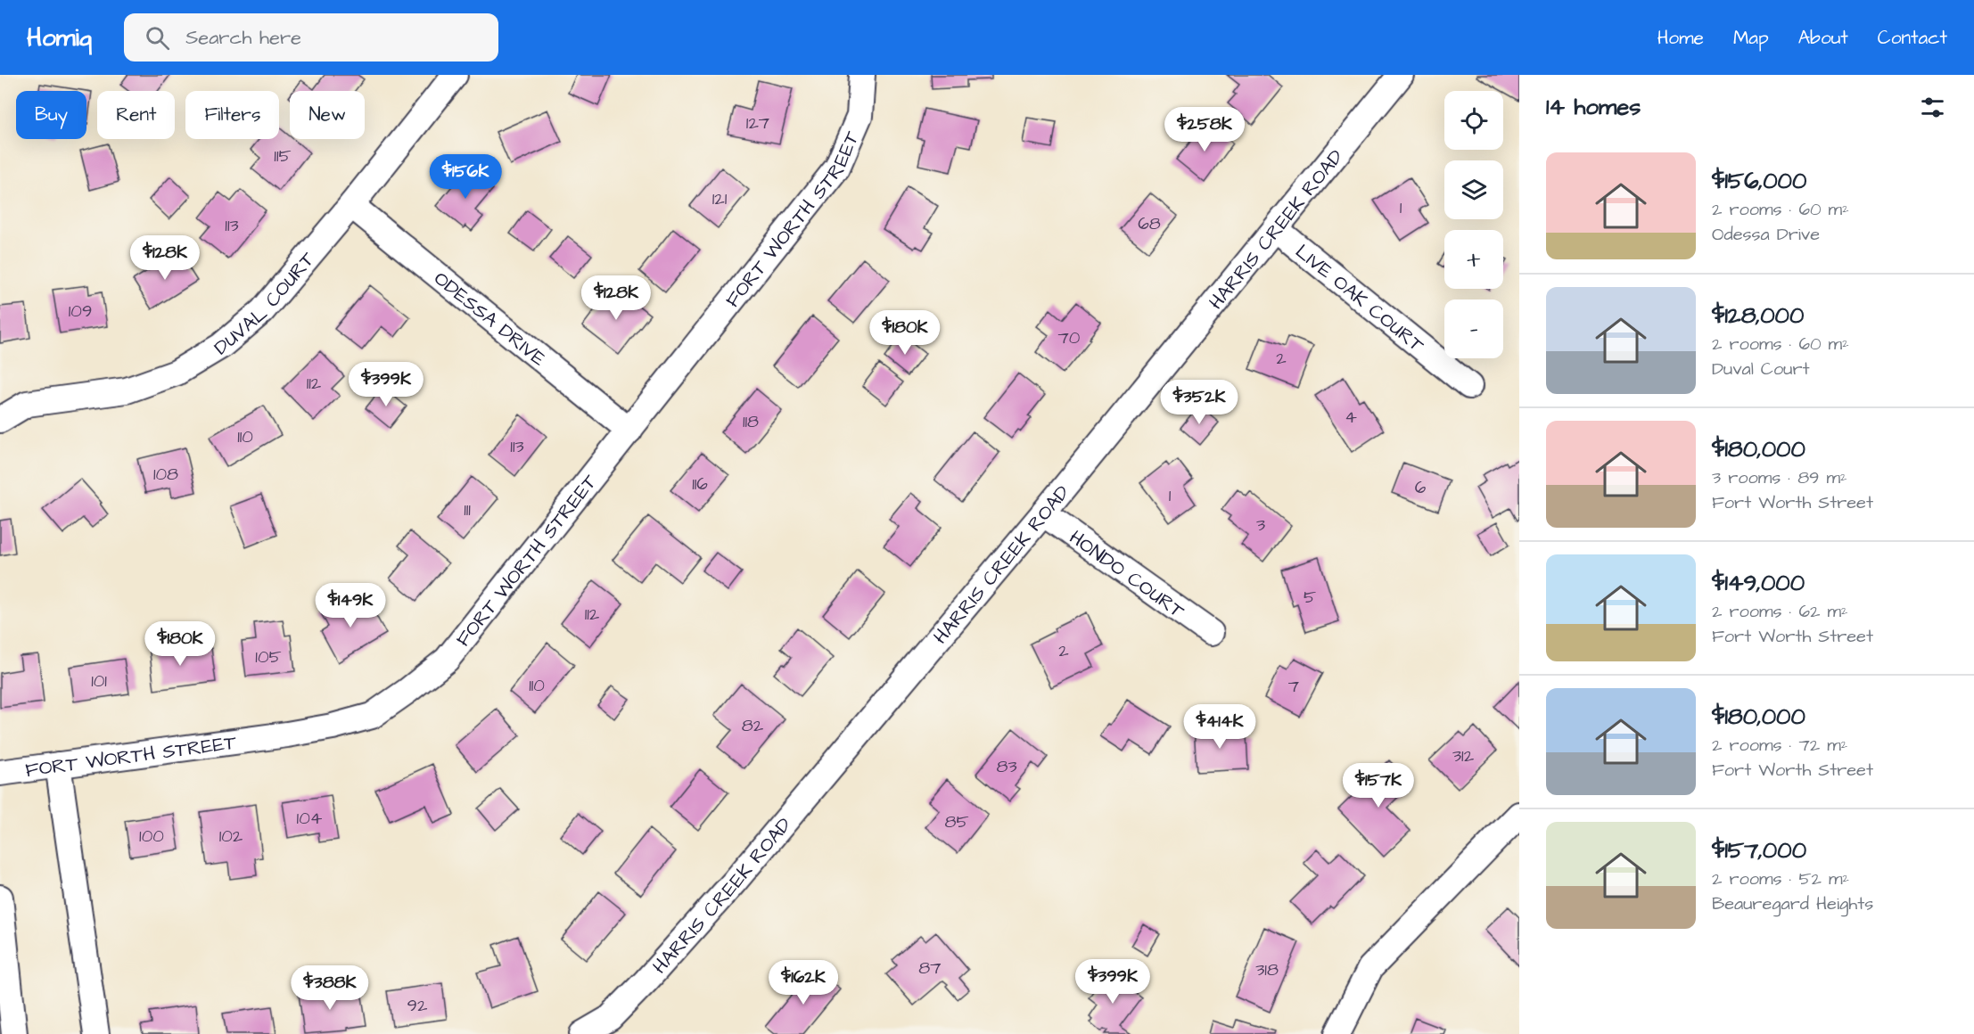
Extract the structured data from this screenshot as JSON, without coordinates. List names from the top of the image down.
{
  "streets": {
    "street": [
      "FORT WORTH STREET",
      "HARRIS CREEK ROAD",
      "LIVE OAK COURT",
      "DUVAL COURT",
      "ODESSA DRIVE",
      "HONDO COURT"
    ]
  },
  "crossings": [
    ["FORT WORTH STREET", "ODESSA DRIVE"],
    ["HARRIS CREEK ROAD", "LIVE OAK COURT"],
    ["HARRIS CREEK ROAD", "HONDO COURT"],
    ["DUVAL COURT", "ODESSA DRIVE"]
  ],
  "house_numbers": [
    "127",
    "115",
    "121",
    "1",
    "68",
    "113",
    "109",
    "70",
    "2",
    "112",
    "4",
    "118",
    "110",
    "113",
    "108",
    "116",
    "6",
    "1",
    "111",
    "3",
    "5",
    "112",
    "2",
    "105",
    "101",
    "110",
    "7",
    "82",
    "312",
    "83",
    "104",
    "85",
    "100",
    "102",
    "87",
    "318",
    "92"
  ],
  "page": {
    "header": "Homiq",
    "search": "Search here",
    "nav": [
      "Home",
      "Map",
      "About",
      "Contact"
    ],
    "heading": "14 homes",
    "map_buttons": ["+", "−"],
    "chip": [
      "Buy",
      "Rent",
      "Filters",
      "New"
    ],
    "price": [
      "$258K",
      "$156K",
      "$128K",
      "$128K",
      "$180K",
      "$399K",
      "$352K",
      "$149K",
      "$180K",
      "$414K",
      "$157K",
      "$399K",
      "$162K",
      "$388K"
    ],
    "list": [
      {
        "name": "$156,000",
        "note": "2 rooms · 60 m² · Odessa Drive"
      },
      {
        "name": "$128,000",
        "note": "2 rooms · 60 m² · Duval Court"
      },
      {
        "name": "$180,000",
        "note": "3 rooms · 89 m² · Fort Worth Street"
      },
      {
        "name": "$149,000",
        "note": "2 rooms · 62 m² · Fort Worth Street"
      },
      {
        "name": "$180,000",
        "note": "2 rooms · 72 m² · Fort Worth Street"
      },
      {
        "name": "$157,000",
        "note": "2 rooms · 52 m² · Beauregard Heights"
      }
    ]
  }
}
